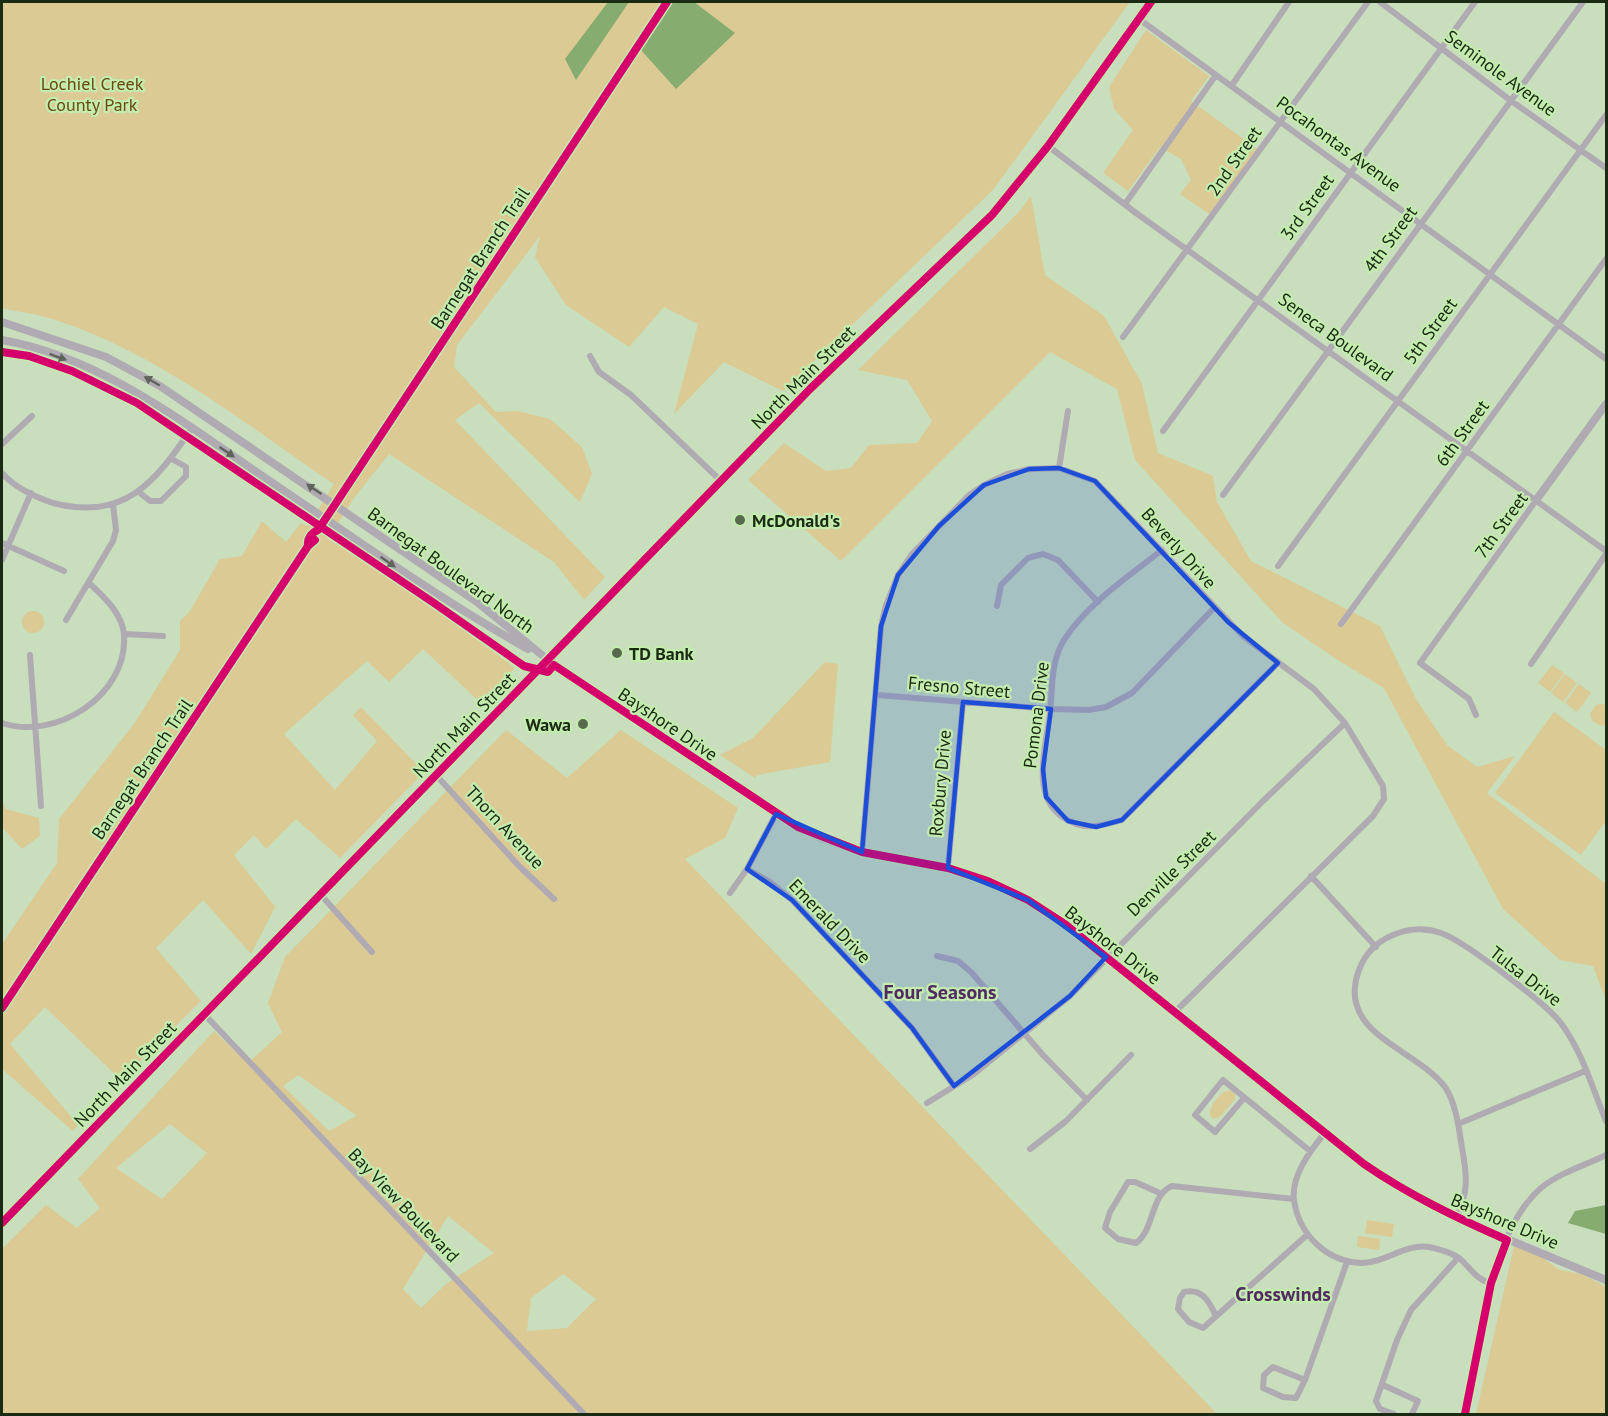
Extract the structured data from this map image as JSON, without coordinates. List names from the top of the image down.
{
  "streets": {
    "highway": ["North Main Street"],
    "street": [
      "Seminole Avenue",
      "Pocahontas Avenue",
      "2nd Street",
      "3rd Street",
      "4th Street",
      "5th Street",
      "Seneca Boulevard",
      "6th Street",
      "7th Street",
      "Beverly Drive",
      "Barnegat Boulevard North",
      "Fresno Street",
      "Pomona Drive",
      "Bayshore Drive",
      "Roxbury Drive",
      "Thorn Avenue",
      "Denville Street",
      "Emerald Drive",
      "Tulsa Drive",
      "Bay View Boulevard"
    ],
    "cycle path": ["Barnegat Branch Trail"]
  },
  "crossings": [
    ["Seminole Avenue", "3rd Street"],
    ["Seminole Avenue", "4th Street"],
    ["Seminole Avenue", "5th Street"],
    ["Pocahontas Avenue", "2nd Street"],
    ["Pocahontas Avenue", "3rd Street"],
    ["Pocahontas Avenue", "4th Street"],
    ["Pocahontas Avenue", "5th Street"],
    ["Pocahontas Avenue", "North Main Street"],
    ["Pocahontas Avenue", "6th Street"],
    ["2nd Street", "Seneca Boulevard"],
    ["3rd Street", "Seneca Boulevard"],
    ["4th Street", "Seneca Boulevard"],
    ["5th Street", "Seneca Boulevard"],
    ["Seneca Boulevard", "North Main Street"],
    ["Seneca Boulevard", "6th Street"],
    ["Seneca Boulevard", "7th Street"],
    ["North Main Street", "Barnegat Boulevard North"],
    ["North Main Street", "Bayshore Drive"],
    ["North Main Street", "Thorn Avenue"],
    ["North Main Street", "Bay View Boulevard"],
    ["Beverly Drive", "Fresno Street"],
    ["Beverly Drive", "Pomona Drive"],
    ["Beverly Drive", "Bayshore Drive"],
    ["Beverly Drive", "Denville Street"],
    ["Barnegat Boulevard North", "Bayshore Drive"],
    ["Fresno Street", "Pomona Drive"],
    ["Fresno Street", "Roxbury Drive"],
    ["Bayshore Drive", "Roxbury Drive"],
    ["Bayshore Drive", "Denville Street"],
    ["Bayshore Drive", "Tulsa Drive"],
    ["Denville Street", "Emerald Drive"]
  ],
  "districts": ["Four Seasons", "Crosswinds"],
  "parks": ["Lochiel Creek County Park"],
  "places": ["McDonald's", "TD Bank", "Wawa"]
}
